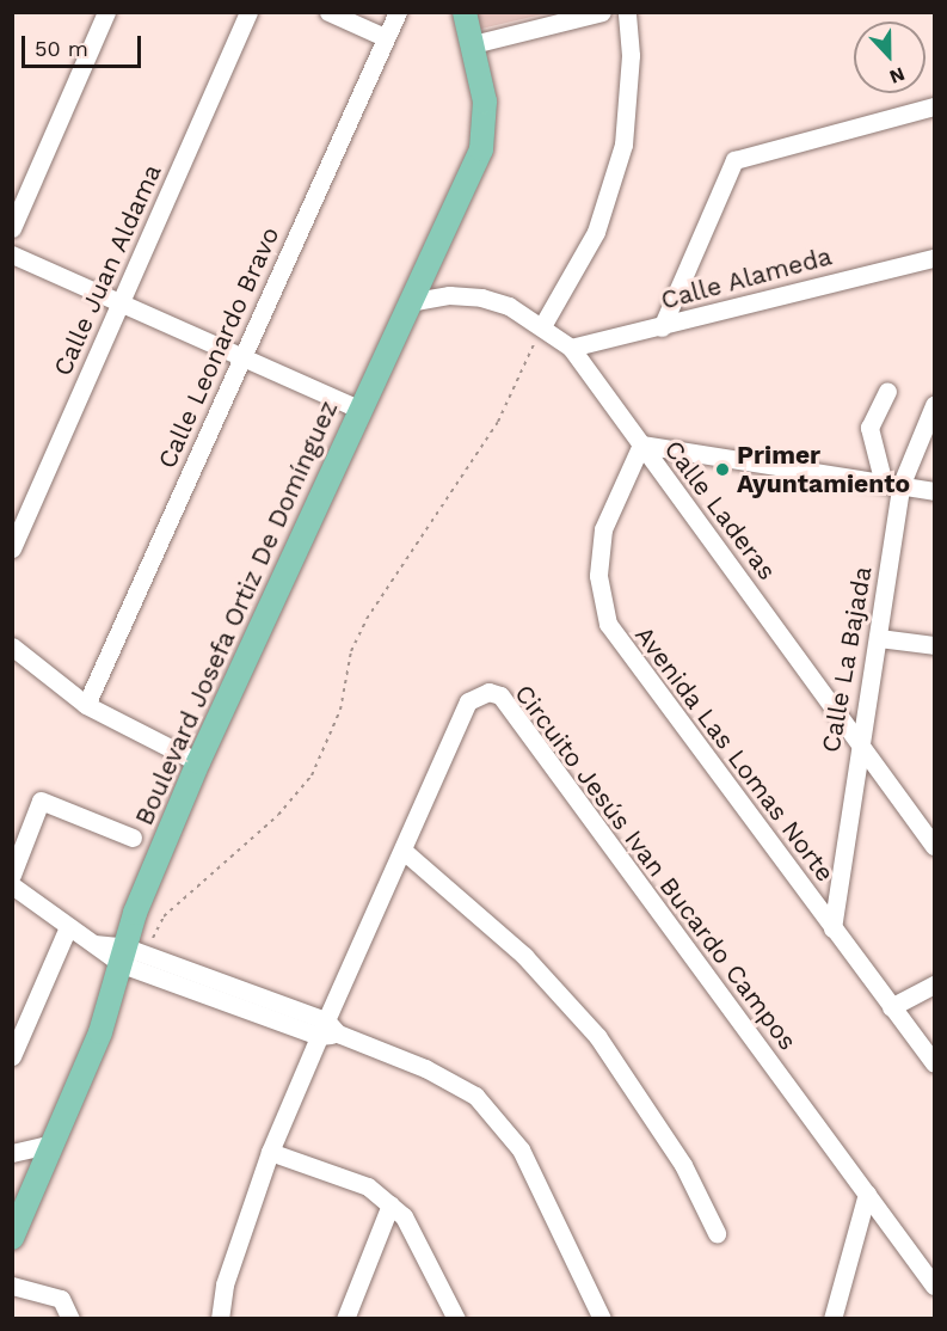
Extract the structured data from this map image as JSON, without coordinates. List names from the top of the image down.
{
  "streets": {
    "main road": ["Boulevard Josefa Ortiz De Domínguez"],
    "street": [
      "Calle Juan Aldama",
      "Calle Alameda",
      "Calle Leonardo Bravo",
      "Calle Laderas",
      "Calle La Bajada",
      "Avenida Las Lomas Norte",
      "Circuito Jesús Ivan Bucardo Campos"
    ]
  },
  "crossings": [
    ["Calle Alameda", "Calle Laderas"],
    ["Calle Laderas", "Boulevard Josefa Ortiz De Domínguez"],
    ["Calle Laderas", "Calle La Bajada"],
    ["Calle Laderas", "Avenida Las Lomas Norte"],
    ["Calle La Bajada", "Avenida Las Lomas Norte"]
  ],
  "places": ["Primer Ayuntamiento"],
  "scale_bar": "50 m",
  "north": "bottom"
}
